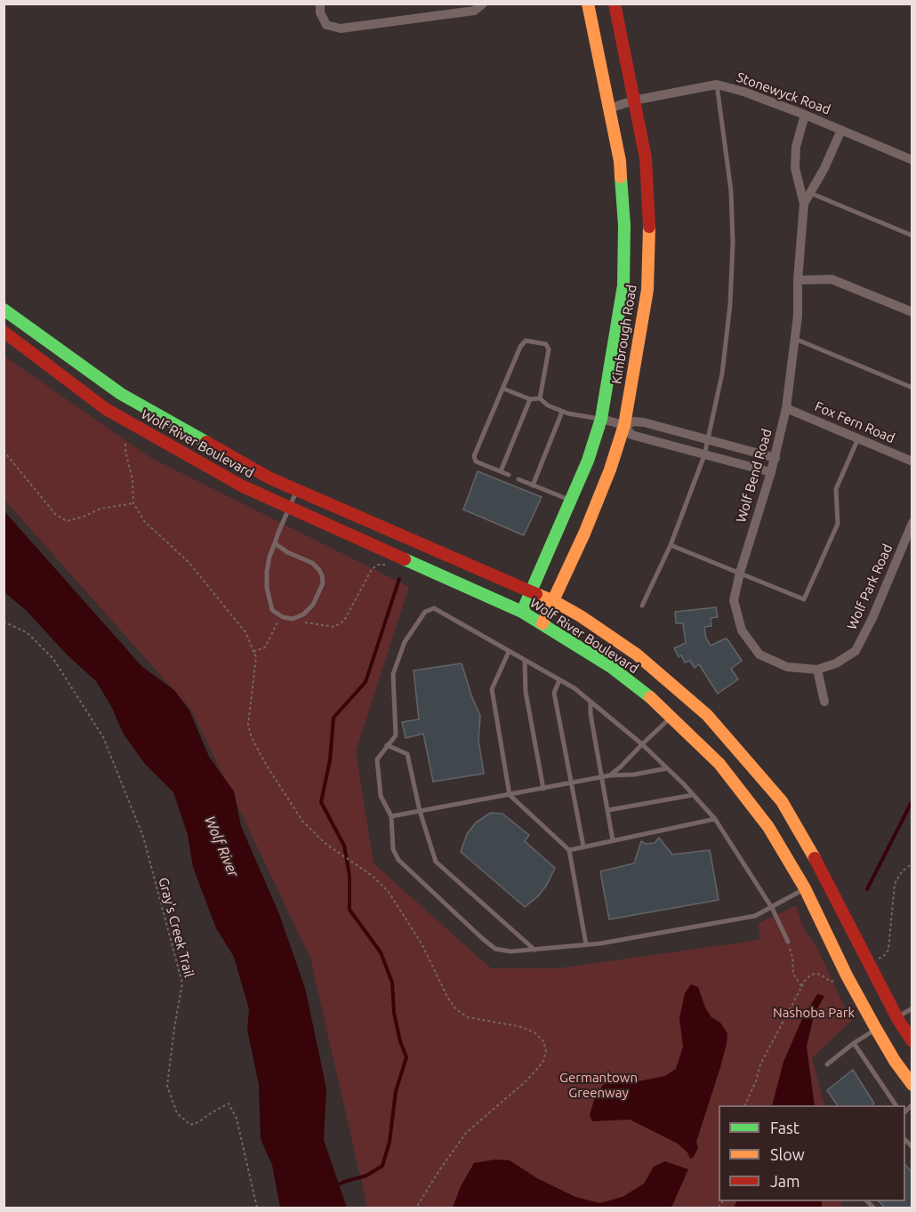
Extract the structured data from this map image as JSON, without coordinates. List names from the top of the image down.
{
  "streets": {
    "main road": ["Kimbrough Road", "Wolf River Boulevard"],
    "street": [
      "Stonewyck Road",
      "Fox Fern Road",
      "Wolf Bend Road",
      "Wolf Park Road"
    ],
    "path": ["Gray's Creek Trail"]
  },
  "crossings": [
    ["Stonewyck Road", "Kimbrough Road"],
    ["Stonewyck Road", "Wolf Bend Road"],
    ["Kimbrough Road", "Wolf River Boulevard"],
    ["Fox Fern Road", "Wolf Bend Road"],
    ["Wolf Bend Road", "Wolf Park Road"]
  ],
  "water": ["Wolf River"],
  "parks": ["Nashoba Park", "Germantown Greenway"],
  "legend": ["Fast", "Slow", "Jam"]
}
